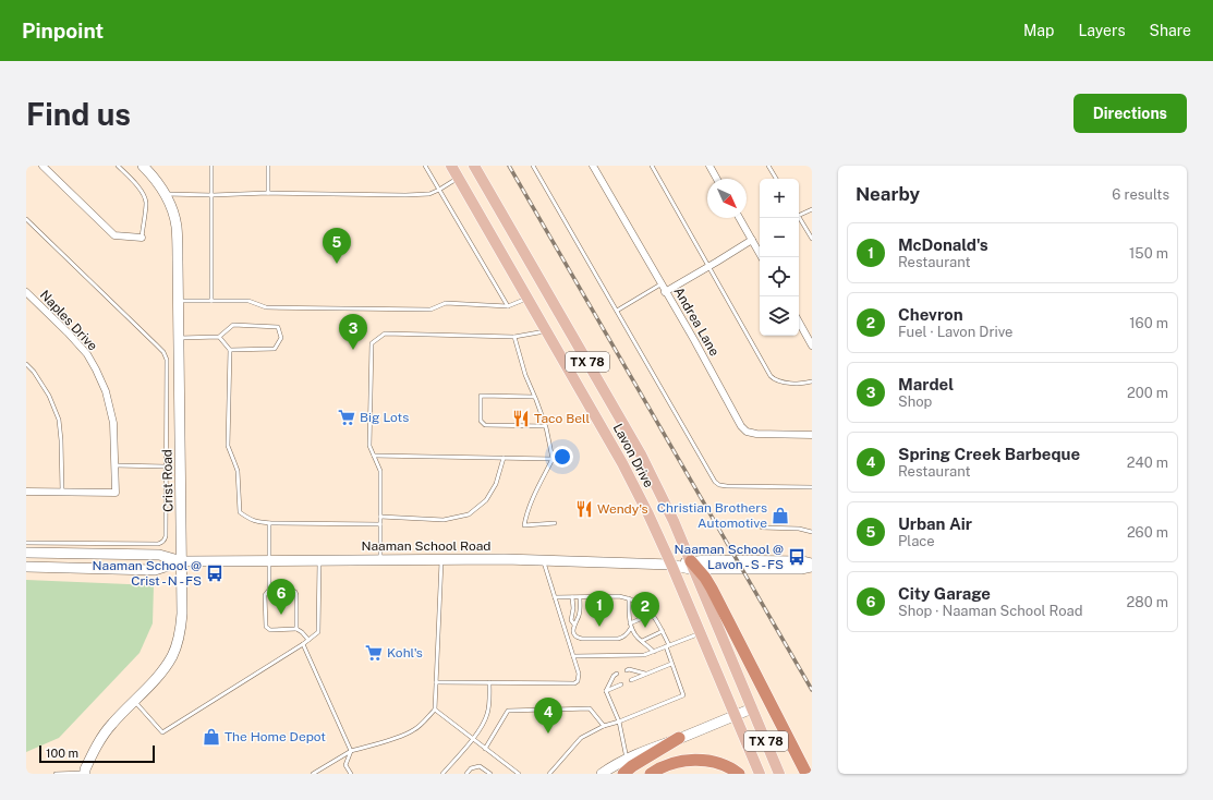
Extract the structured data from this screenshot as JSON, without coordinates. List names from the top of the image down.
{
  "streets": {
    "main road": [
      "TX 78",
      "Lavon Drive",
      "Crist Road",
      "Naaman School Road"
    ],
    "street": ["Naples Drive", "Andrea Lane"]
  },
  "crossings": [
    ["Lavon Drive", "Naaman School Road"],
    ["Crist Road", "Naaman School Road"]
  ],
  "places": {
    "supermarket": ["Big Lots", "Kohl's"],
    "restaurant": ["Taco Bell", "Wendy's"],
    "shop": ["Christian Brothers Automotive", "The Home Depot"],
    "bus stop": ["Naaman School @ Lavon - S - FS", "Naaman School @ Crist - N - FS"]
  },
  "scale_bar": "100 m",
  "north": "bottom right",
  "page": {
    "header": "Pinpoint",
    "nav": ["Map", "Layers", "Share"],
    "buttons": "Directions",
    "title": "Find us",
    "heading": ["Nearby", "6 results"],
    "map_buttons": ["+", "−"],
    "list": [
      {
        "mark": "1",
        "name": "McDonald's",
        "note": "Restaurant",
        "value": "150 m"
      },
      {
        "mark": "2",
        "name": "Chevron",
        "note": "Fuel · Lavon Drive",
        "value": "160 m"
      },
      {
        "mark": "3",
        "name": "Mardel",
        "note": "Shop",
        "value": "200 m"
      },
      {
        "mark": "4",
        "name": "Spring Creek Barbeque",
        "note": "Restaurant",
        "value": "240 m"
      },
      {
        "mark": "5",
        "name": "Urban Air",
        "note": "Place",
        "value": "260 m"
      },
      {
        "mark": "6",
        "name": "City Garage",
        "note": "Shop · Naaman School Road",
        "value": "280 m"
      }
    ],
    "pins": [
      "5",
      "3",
      "6",
      "1",
      "2",
      "4"
    ],
    "scale": "100 m"
  }
}
